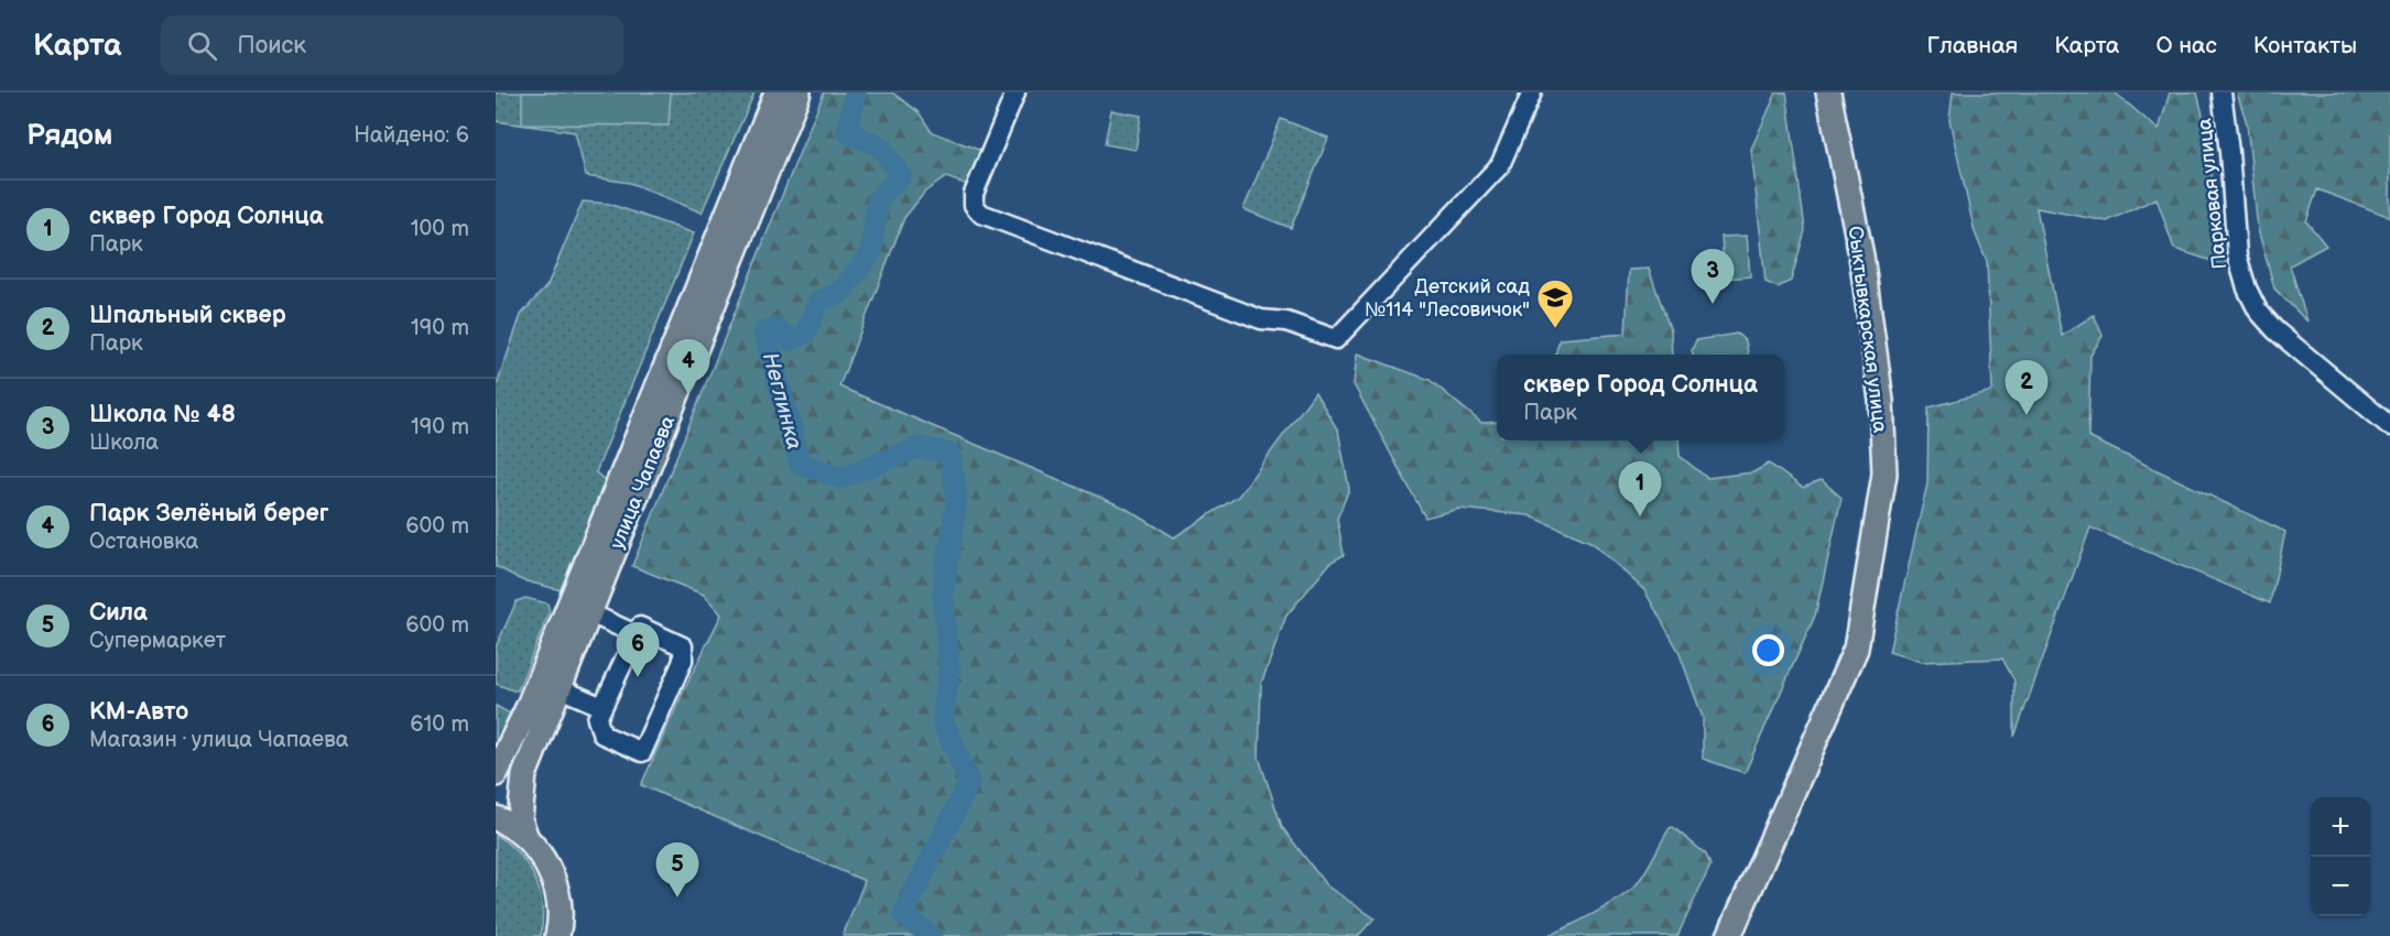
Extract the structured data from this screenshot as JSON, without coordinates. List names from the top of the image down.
{
  "streets": {
    "main road": ["Сыктывкарская улица", "улица Чапаева"],
    "street": ["Парковая улица"]
  },
  "water": ["Неглинка"],
  "places": {
    "school or university": ["Детский сад №114 \"Лесовичок\""]
  },
  "page": {
    "header": "Карта",
    "search": "Поиск",
    "nav": [
      "Главная",
      "Карта",
      "О нас",
      "Контакты"
    ],
    "heading": ["Рядом", "Найдено: 6"],
    "list": [
      {
        "mark": "1",
        "name": "сквер Город Солнца",
        "note": "Парк",
        "value": "100 m"
      },
      {
        "mark": "2",
        "name": "Шпальный сквер",
        "note": "Парк",
        "value": "190 m"
      },
      {
        "mark": "3",
        "name": "Школа № 48",
        "note": "Школа",
        "value": "190 m"
      },
      {
        "mark": "4",
        "name": "Парк Зелёный берег",
        "note": "Остановка",
        "value": "600 m"
      },
      {
        "mark": "5",
        "name": "Сила",
        "note": "Супермаркет",
        "value": "600 m"
      },
      {
        "mark": "6",
        "name": "КМ-Авто",
        "note": "Магазин · улица Чапаева",
        "value": "610 m"
      }
    ],
    "pins": [
      "3",
      "4",
      "2",
      "1",
      "6",
      "5"
    ],
    "popup": ["сквер Город Солнца", "Парк"],
    "map_buttons": ["+", "−"]
  }
}
